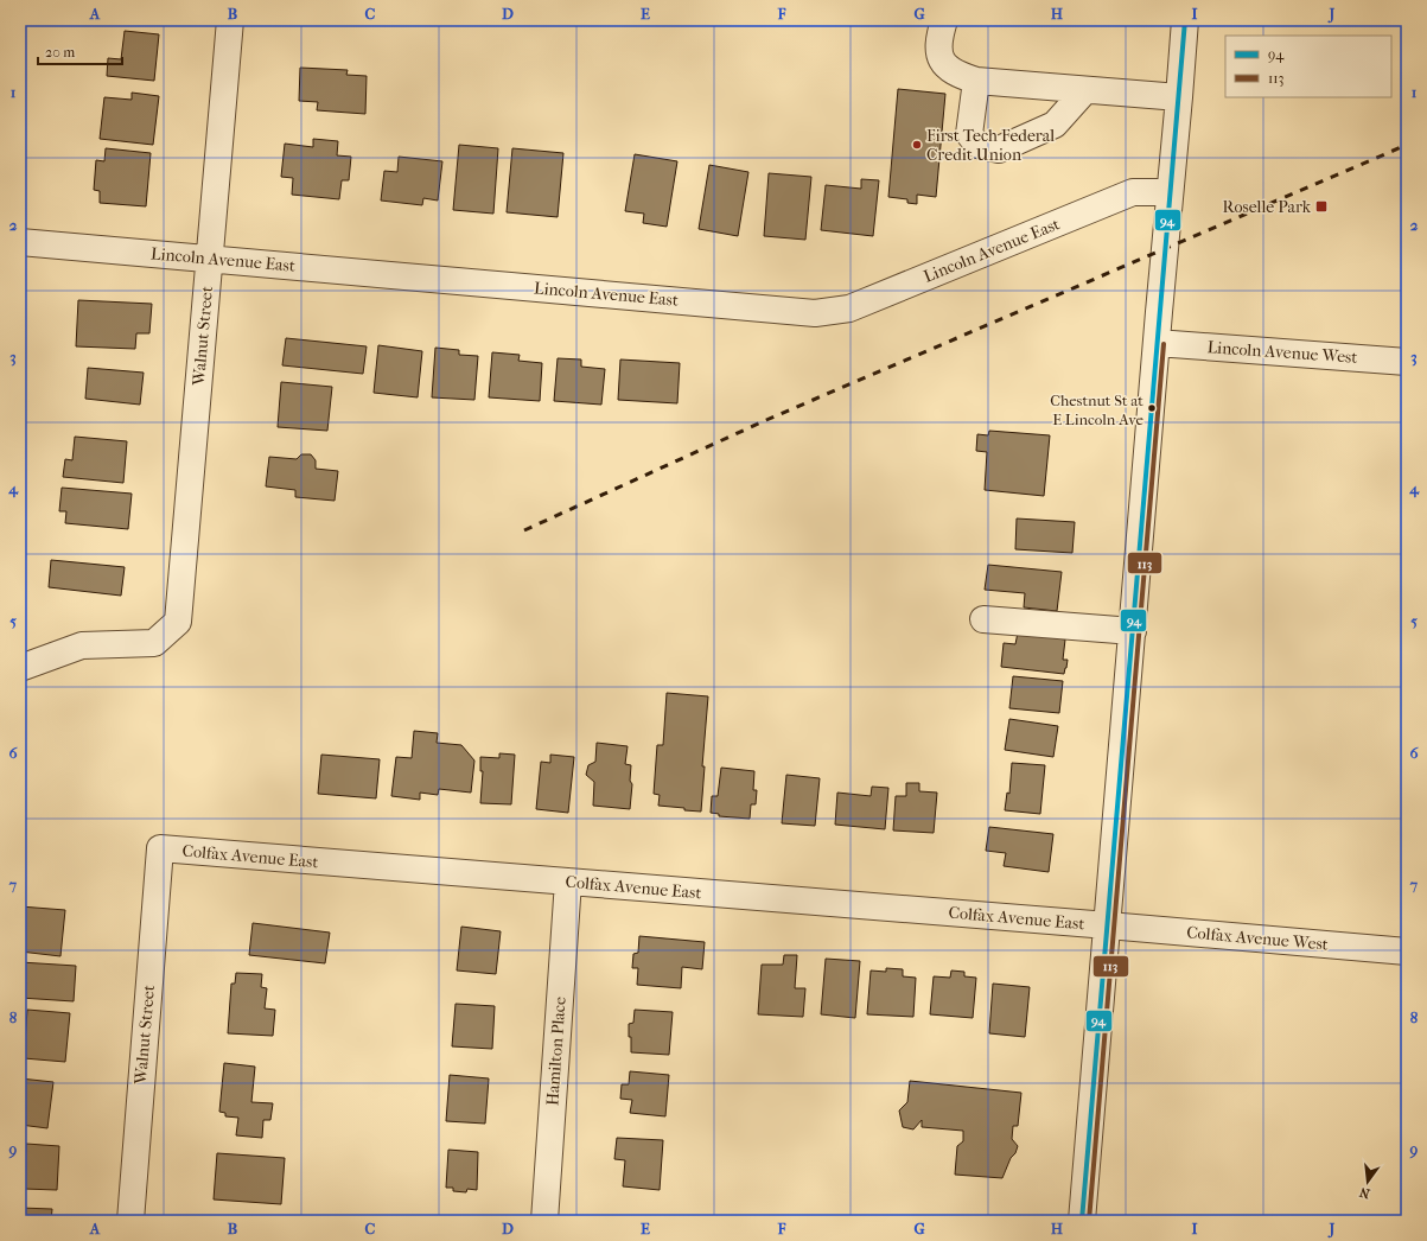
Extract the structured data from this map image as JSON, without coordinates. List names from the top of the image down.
{
  "streets": {
    "street": [
      "Lincoln Avenue East",
      "Walnut Street",
      "Lincoln Avenue West",
      "Colfax Avenue East",
      "Colfax Avenue West",
      "Hamilton Place"
    ]
  },
  "crossings": [
    ["Lincoln Avenue East", "Walnut Street"],
    ["Walnut Street", "Colfax Avenue East"],
    ["Colfax Avenue East", "Colfax Avenue West"],
    ["Colfax Avenue East", "Hamilton Place"]
  ],
  "places": {
    "other": ["First Tech Federal Credit Union", "Chestnut St at E Lincoln Ave"],
    "transit": ["Roselle Park"]
  },
  "lines": ["transit line 94", "transit line 113"],
  "legend": ["94", "113"],
  "scale_bar": "20 m",
  "north": "bottom",
  "grid": {
    "columns": [
      "A",
      "B",
      "C",
      "D",
      "E",
      "F",
      "G",
      "H",
      "I",
      "J"
    ],
    "rows": [
      "1",
      "2",
      "3",
      "4",
      "5",
      "6",
      "7",
      "8",
      "9"
    ]
  }
}
